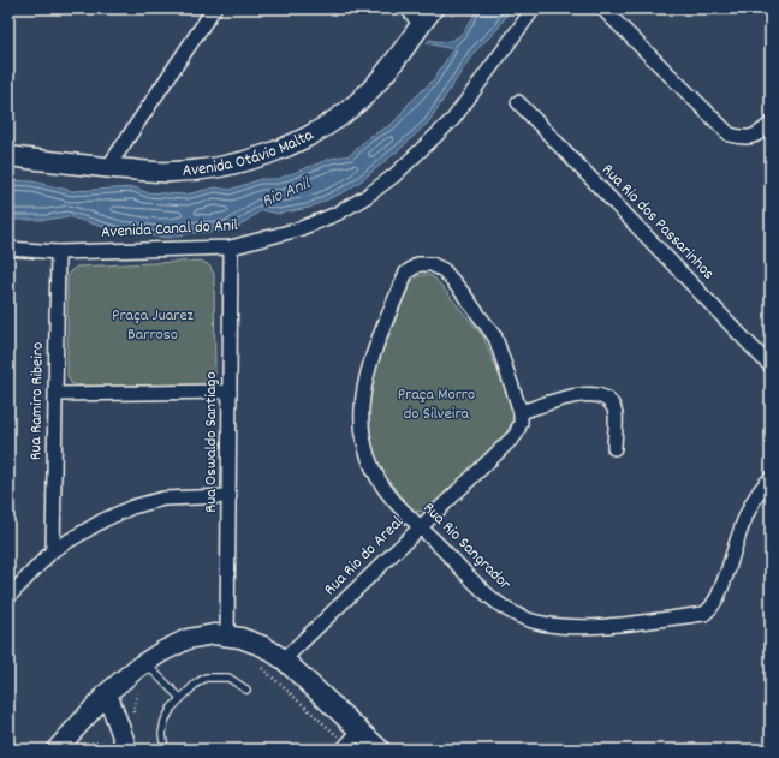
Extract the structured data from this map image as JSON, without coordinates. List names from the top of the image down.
{
  "streets": {
    "street": [
      "Avenida Otávio Malta",
      "Rua Rio dos Passarinhos",
      "Avenida Canal do Anil",
      "Rua Ramiro Ribeiro",
      "Rua Oswaldo Santiago",
      "Rua Rio Sangrador",
      "Rua Rio do Areal"
    ]
  },
  "crossings": [
    ["Avenida Canal do Anil", "Rua Ramiro Ribeiro"],
    ["Avenida Canal do Anil", "Rua Oswaldo Santiago"],
    ["Rua Rio Sangrador", "Rua Rio do Areal"]
  ],
  "water": ["Rio Anil"],
  "parks": ["Praça Juarez Barroso", "Praça Morro do Silveira"]
}
